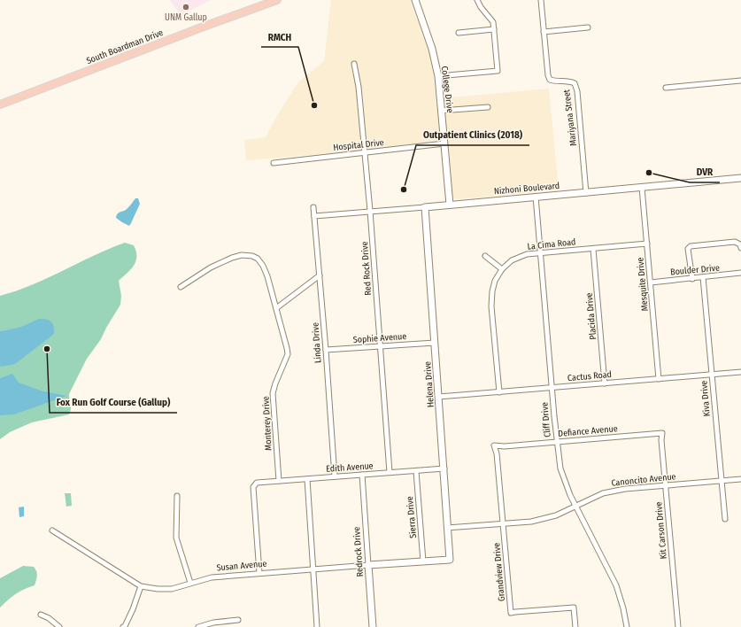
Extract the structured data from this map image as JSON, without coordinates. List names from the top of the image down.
{
  "streets": {
    "main road": [
      "South Boardman Drive",
      "College Drive",
      "Nizhoni Boulevard",
      "Helena Drive",
      "Redrock Drive",
      "Susan Avenue"
    ],
    "street": [
      "Mariyana Street",
      "Hospital Drive",
      "La Cima Road",
      "Red Rock Drive",
      "Boulder Drive",
      "Mesquite Drive",
      "Placida Drive",
      "Sophie Avenue",
      "Linda Drive",
      "Cactus Road",
      "Kiva Drive",
      "Cliff Drive",
      "Monterey Drive",
      "Defiance Avenue",
      "Edith Avenue",
      "Canoncito Avenue",
      "Sierra Drive",
      "Kit Carson Drive",
      "Grandview Drive"
    ]
  },
  "crossings": [
    ["College Drive", "Hospital Drive"],
    ["College Drive", "Nizhoni Boulevard"],
    ["Mariyana Street", "Nizhoni Boulevard"],
    ["Hospital Drive", "Red Rock Drive"],
    ["Nizhoni Boulevard", "Red Rock Drive"],
    ["Nizhoni Boulevard", "Mesquite Drive"],
    ["Nizhoni Boulevard", "Linda Drive"],
    ["Nizhoni Boulevard", "Helena Drive"],
    ["Nizhoni Boulevard", "Cliff Drive"],
    ["La Cima Road", "Mesquite Drive"],
    ["La Cima Road", "Placida Drive"],
    ["La Cima Road", "Cactus Road"],
    ["La Cima Road", "Cliff Drive"],
    ["Red Rock Drive", "Sophie Avenue"],
    ["Red Rock Drive", "Edith Avenue"],
    ["Boulder Drive", "Mesquite Drive"],
    ["Boulder Drive", "Kiva Drive"],
    ["Mesquite Drive", "Cactus Road"],
    ["Placida Drive", "Cactus Road"],
    ["Sophie Avenue", "Linda Drive"],
    ["Sophie Avenue", "Helena Drive"],
    ["Linda Drive", "Edith Avenue"],
    ["Cactus Road", "Helena Drive"],
    ["Cactus Road", "Kiva Drive"],
    ["Cactus Road", "Cliff Drive"],
    ["Helena Drive", "Edith Avenue"],
    ["Helena Drive", "Canoncito Avenue"],
    ["Helena Drive", "Susan Avenue"],
    ["Kiva Drive", "Canoncito Avenue"],
    ["Cliff Drive", "Defiance Avenue"],
    ["Cliff Drive", "Canoncito Avenue"],
    ["Monterey Drive", "Edith Avenue"],
    ["Defiance Avenue", "Kit Carson Drive"],
    ["Defiance Avenue", "Grandview Drive"],
    ["Edith Avenue", "Sierra Drive"],
    ["Edith Avenue", "Redrock Drive"],
    ["Edith Avenue", "Susan Avenue"],
    ["Canoncito Avenue", "Kit Carson Drive"],
    ["Canoncito Avenue", "Grandview Drive"],
    ["Sierra Drive", "Susan Avenue"],
    ["Redrock Drive", "Susan Avenue"]
  ],
  "places": [
    "UNM Gallup",
    "RMCH",
    "DVR",
    "Outpatient Clinics (2018)",
    "Fox Run Golf Course (Gallup)"
  ]
}
